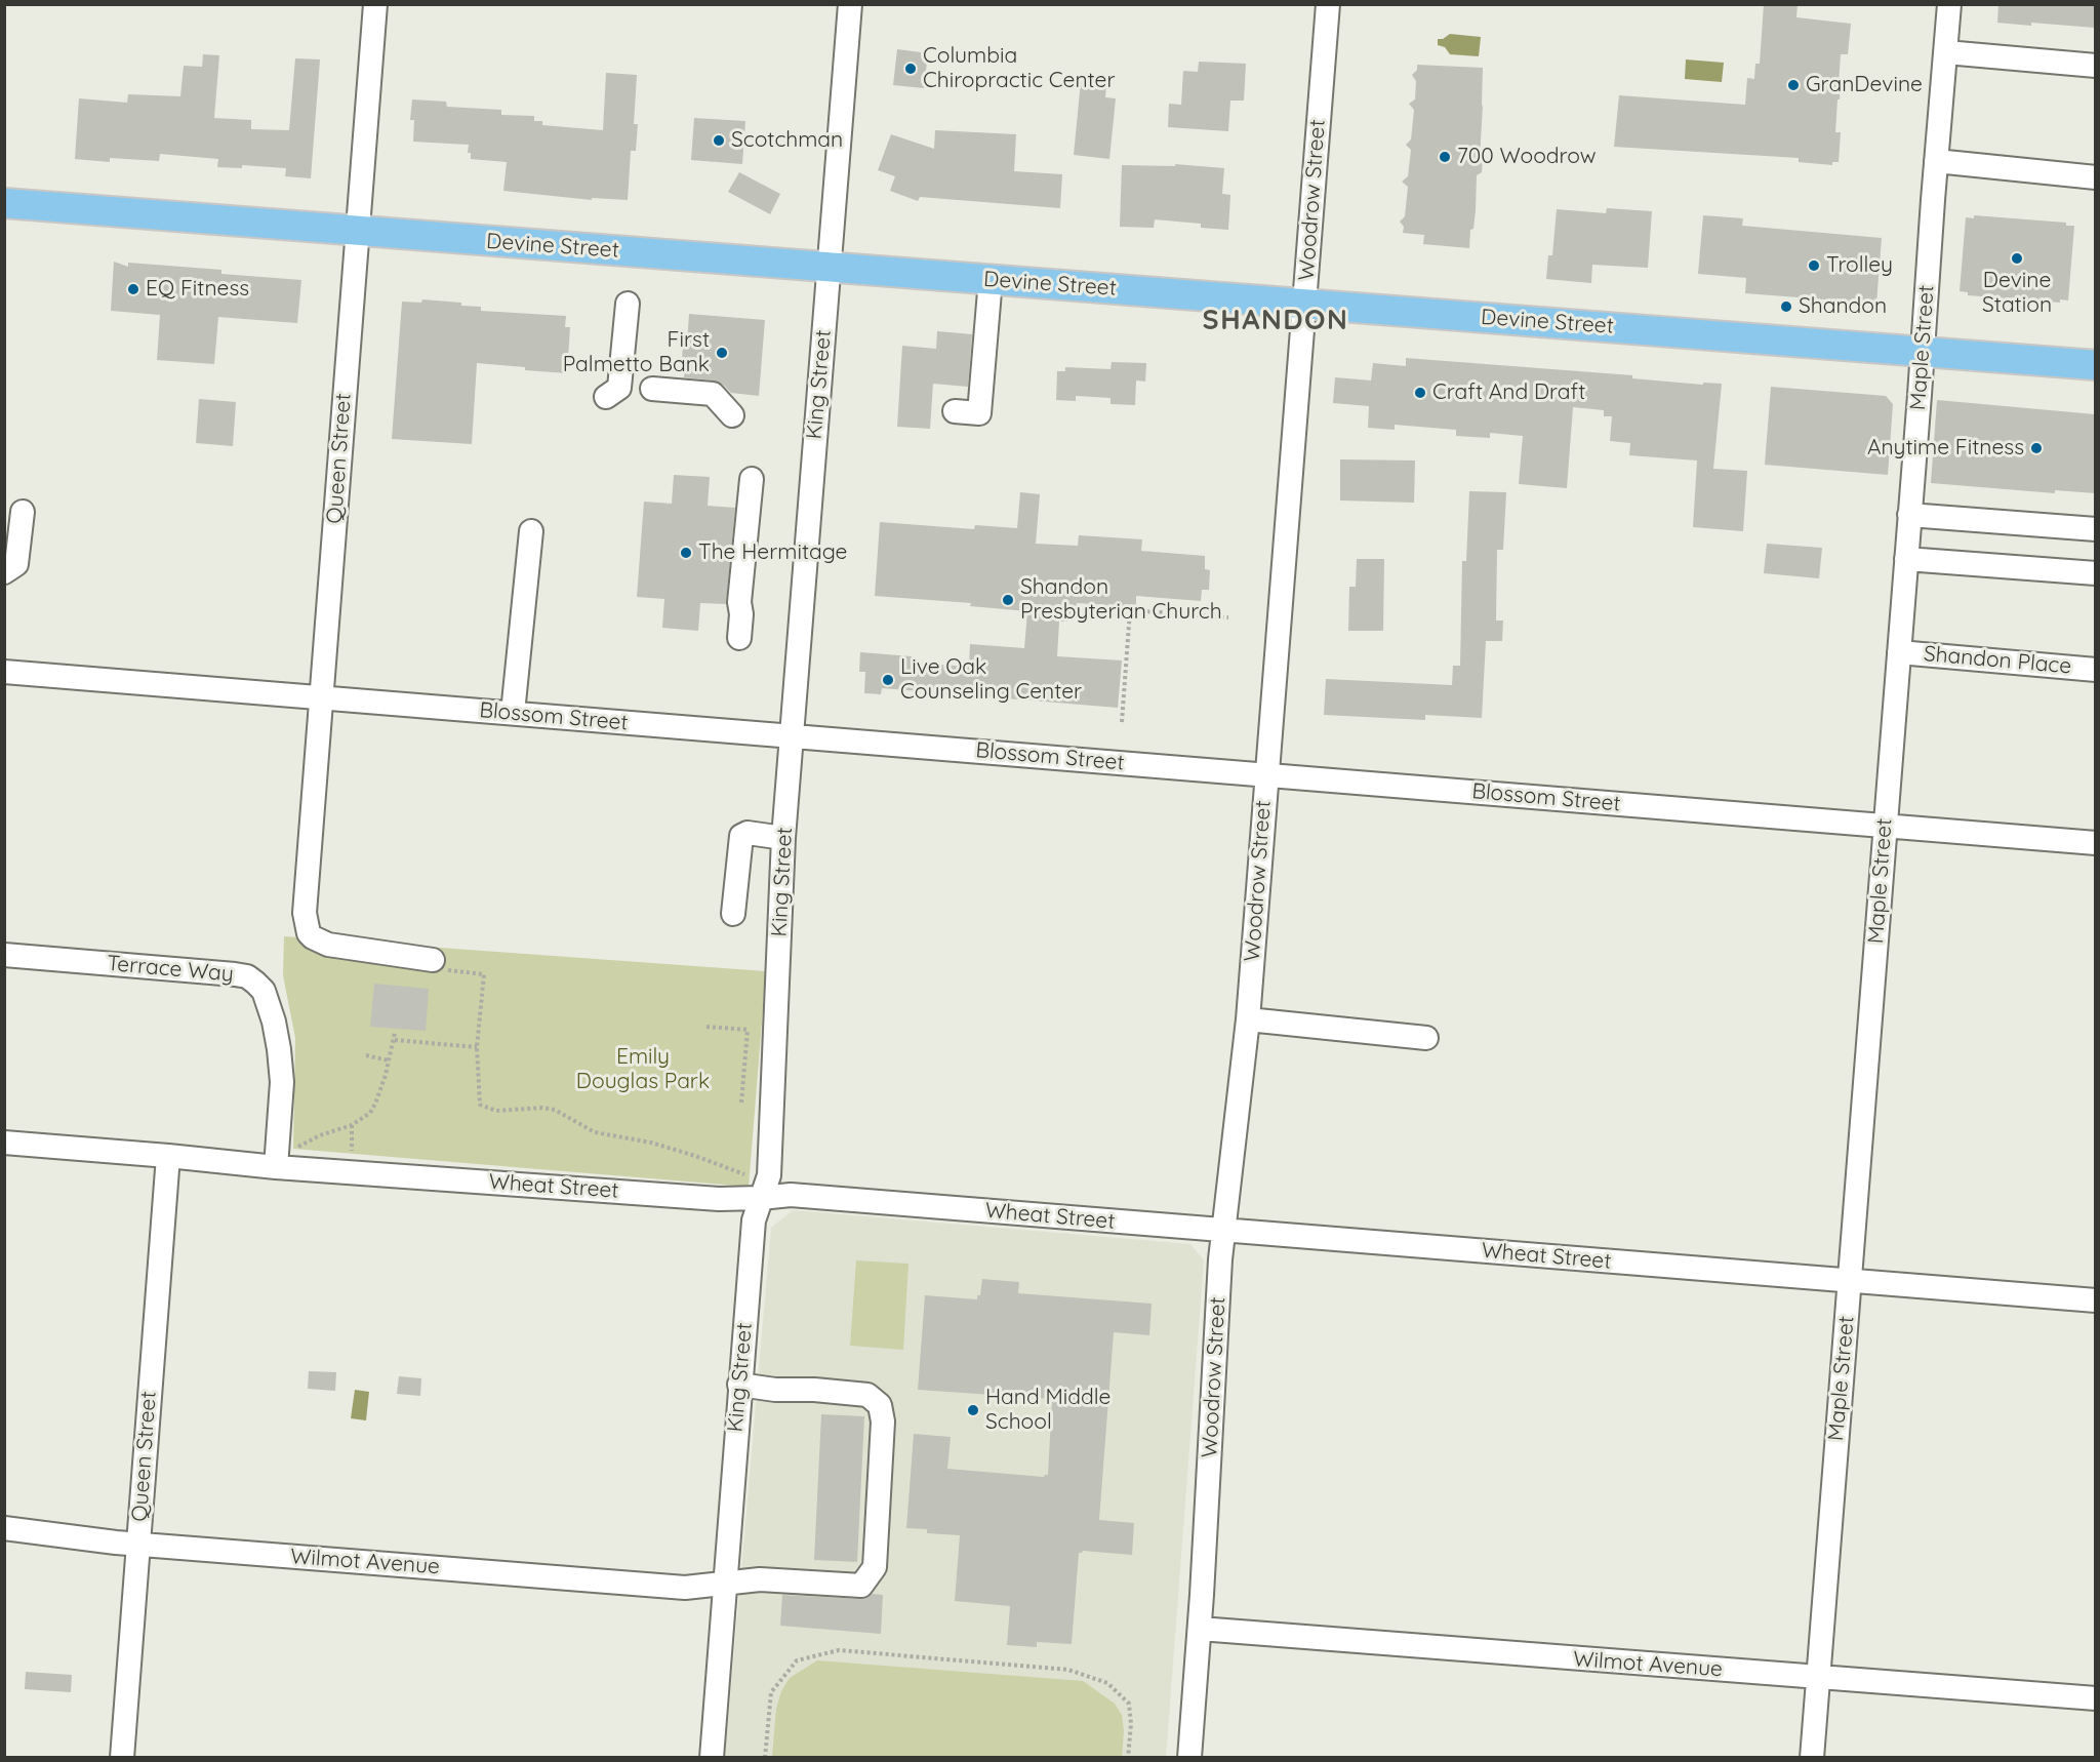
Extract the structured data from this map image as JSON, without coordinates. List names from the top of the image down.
{
  "streets": {
    "main road": ["Devine Street"],
    "street": [
      "Woodrow Street",
      "Maple Street",
      "King Street",
      "Queen Street",
      "Shandon Place",
      "Blossom Street",
      "Terrace Way",
      "Wheat Street",
      "Wilmot Avenue"
    ]
  },
  "crossings": [
    ["Woodrow Street", "Devine Street"],
    ["Woodrow Street", "Blossom Street"],
    ["Woodrow Street", "Wheat Street"],
    ["Woodrow Street", "Wilmot Avenue"],
    ["Devine Street", "Maple Street"],
    ["Devine Street", "King Street"],
    ["Devine Street", "Queen Street"],
    ["Maple Street", "Shandon Place"],
    ["Maple Street", "Blossom Street"],
    ["Maple Street", "Wheat Street"],
    ["Maple Street", "Wilmot Avenue"],
    ["King Street", "Blossom Street"],
    ["King Street", "Wheat Street"],
    ["King Street", "Wilmot Avenue"],
    ["Queen Street", "Blossom Street"],
    ["Queen Street", "Wheat Street"],
    ["Queen Street", "Wilmot Avenue"],
    ["Terrace Way", "Wheat Street"]
  ],
  "districts": ["SHANDON"],
  "parks": ["Emily Douglas Park"],
  "places": [
    "Columbia Chiropractic Center",
    "GranDevine",
    "Scotchman",
    "700 Woodrow",
    "Devine Station",
    "Trolley",
    "EQ Fitness",
    "Shandon",
    "First Palmetto Bank",
    "Craft And Draft",
    "Anytime Fitness",
    "The Hermitage",
    "Shandon Presbyterian Church",
    "Live Oak Counseling Center",
    "Hand Middle School"
  ]
}
